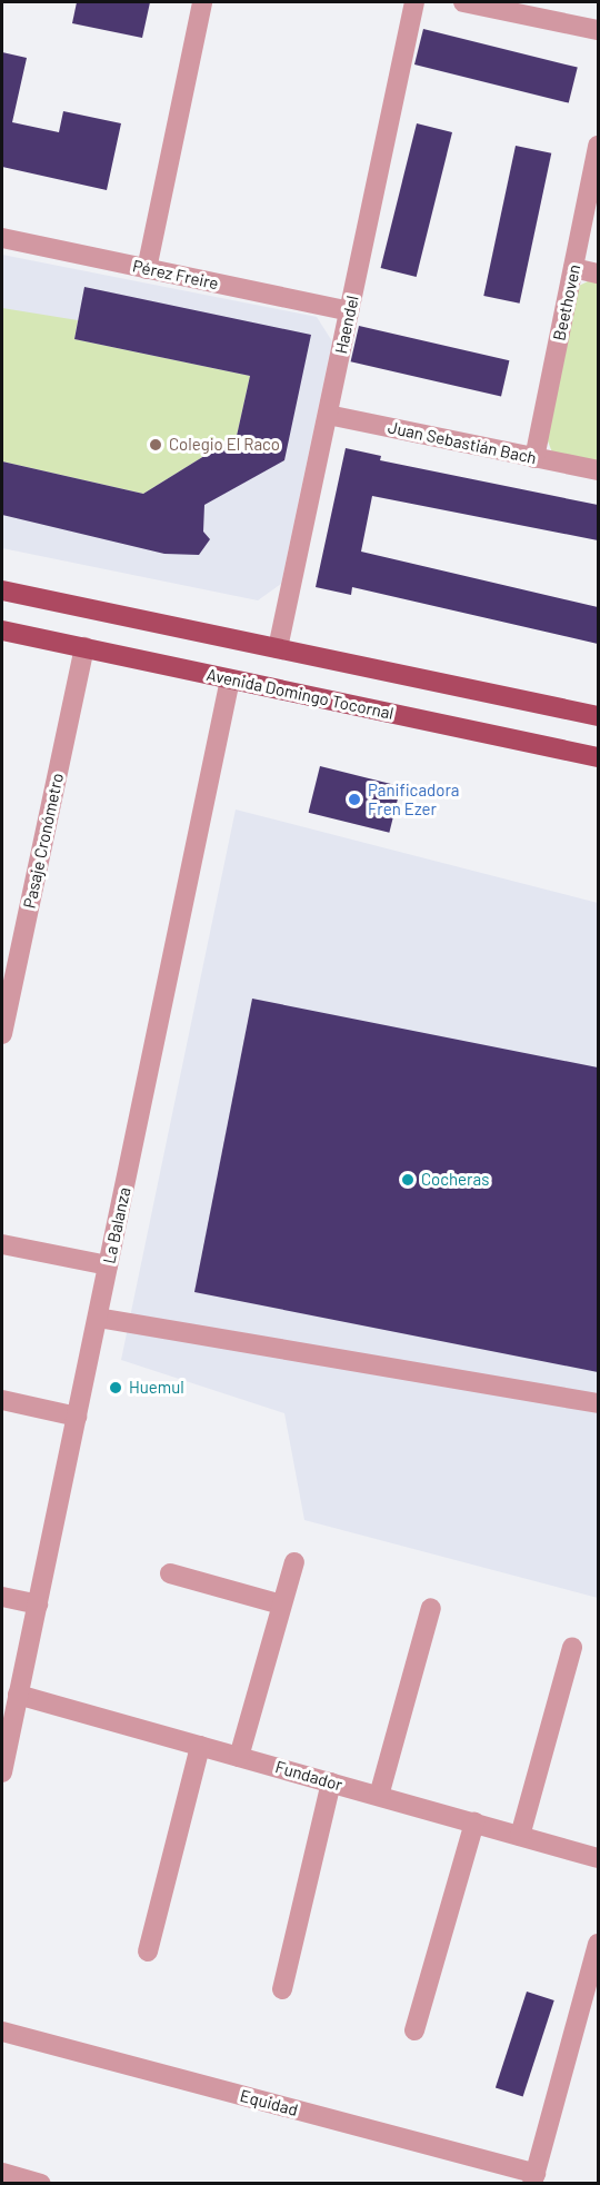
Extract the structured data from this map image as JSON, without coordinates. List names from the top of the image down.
{
  "streets": {
    "main road": ["Avenida Domingo Tocornal"],
    "street": [
      "Pérez Freire",
      "Beethoven",
      "Haendel",
      "Juan Sebastián Bach",
      "Pasaje Cronómetro",
      "La Balanza",
      "Fundador",
      "Equidad"
    ]
  },
  "crossings": [
    ["Pérez Freire", "Haendel"],
    ["Beethoven", "Juan Sebastián Bach"],
    ["Haendel", "Juan Sebastián Bach"],
    ["Avenida Domingo Tocornal", "Pasaje Cronómetro"],
    ["Avenida Domingo Tocornal", "La Balanza"],
    ["La Balanza", "Fundador"]
  ],
  "places": [
    "Colegio El Raco",
    "Panificadora Fren Ezer",
    "Cocheras",
    "Huemul"
  ]
}
